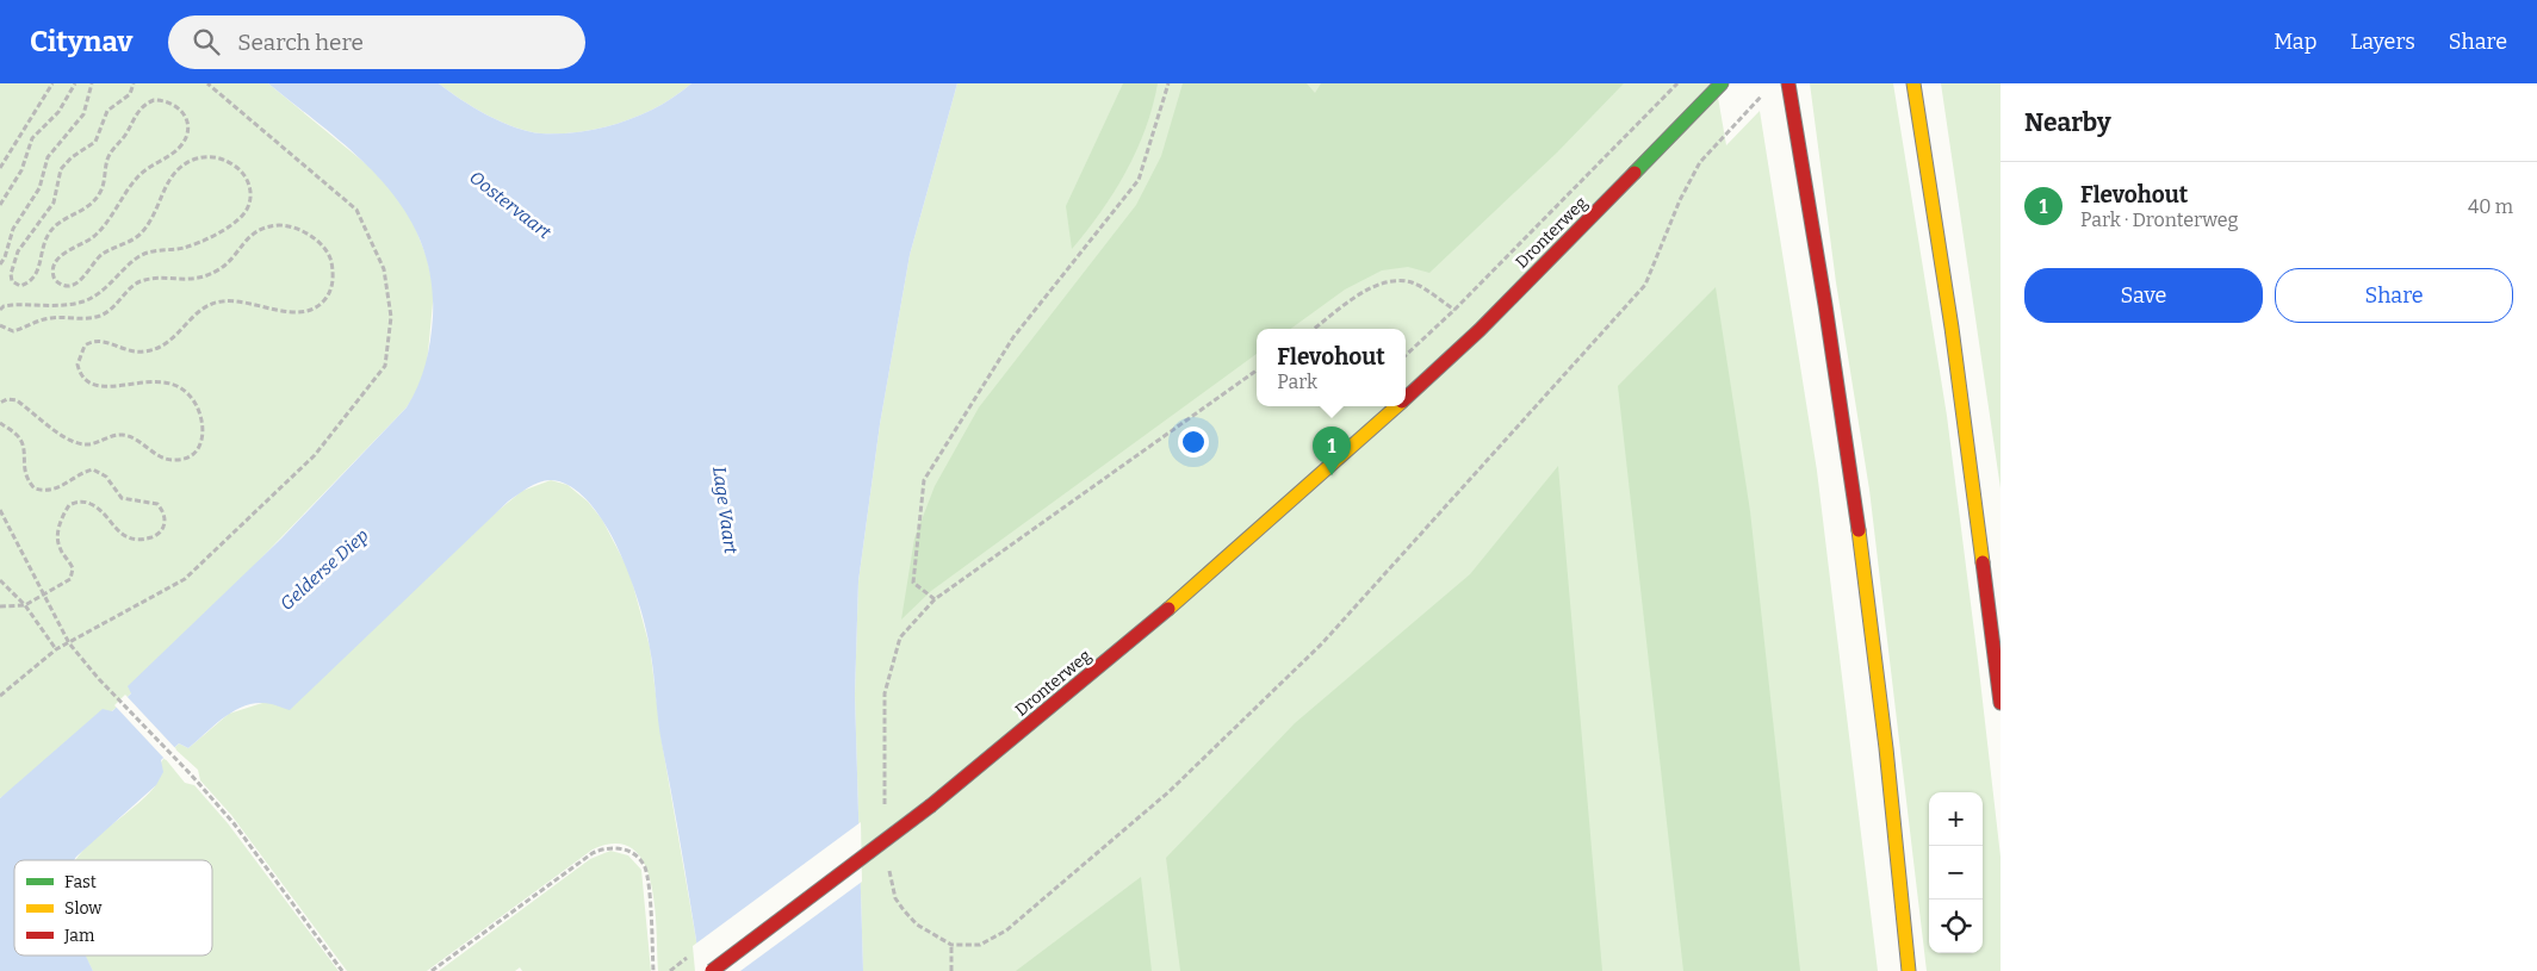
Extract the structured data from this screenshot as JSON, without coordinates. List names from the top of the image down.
{
  "streets": {
    "main road": ["Dronterweg"]
  },
  "water": ["Oostervaart", "Lage Vaart", "Gelderse Diep"],
  "legend": ["Fast", "Slow", "Jam"],
  "page": {
    "header": "Citynav",
    "search": "Search here",
    "nav": ["Map", "Layers", "Share"],
    "heading": "Nearby",
    "list": [
      {
        "mark": "1",
        "name": "Flevohout",
        "note": "Park · Dronterweg",
        "value": "40 m"
      }
    ],
    "buttons": ["Save", "Share"],
    "popup": ["Flevohout", "Park"],
    "pins": "1",
    "map_buttons": ["+", "−"]
  }
}
